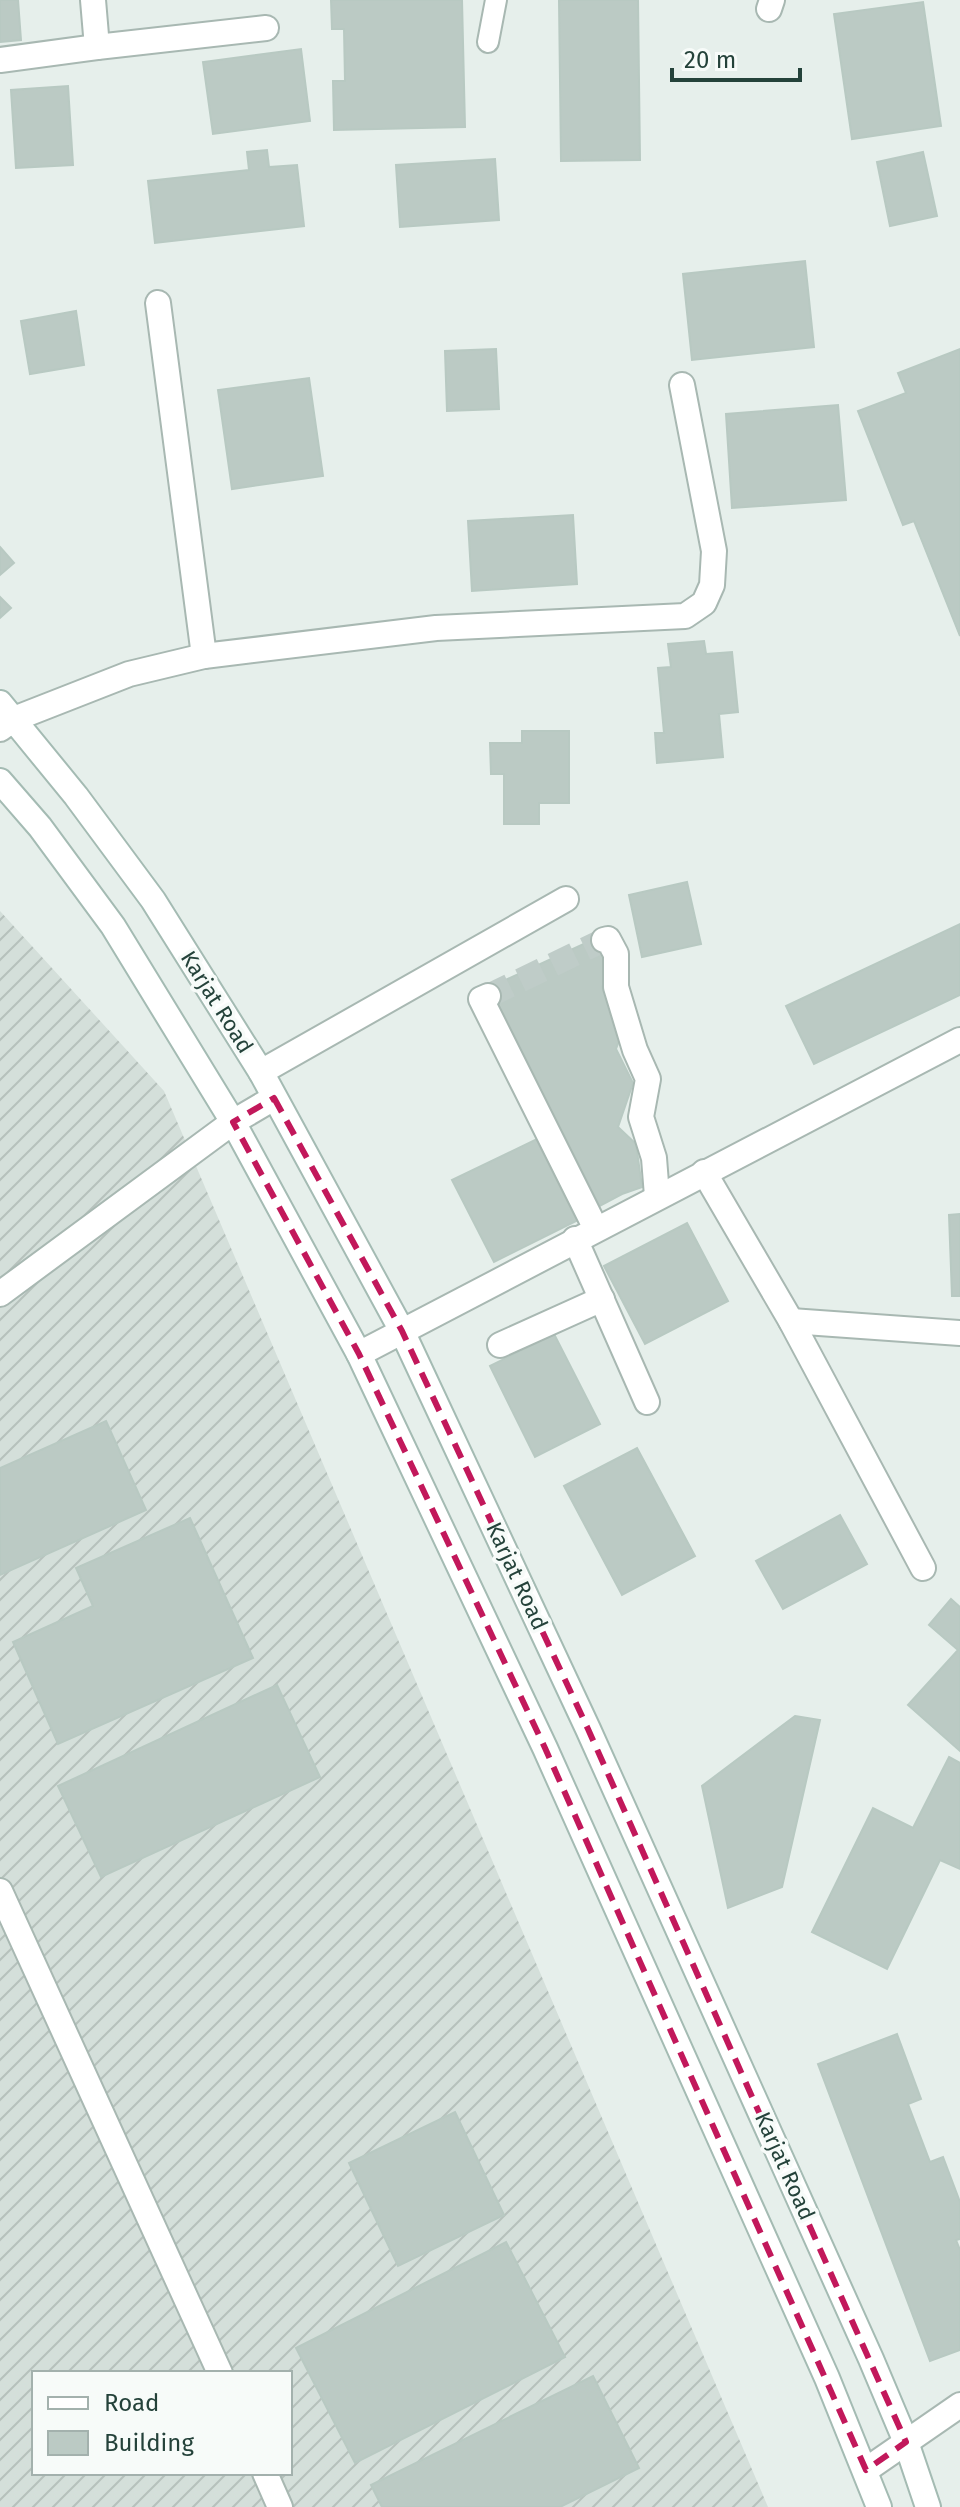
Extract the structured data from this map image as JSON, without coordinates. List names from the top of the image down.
{
  "streets": {
    "street": ["Karjat Road"]
  },
  "legend": ["Road", "Building"],
  "scale_bar": "20 m"
}
